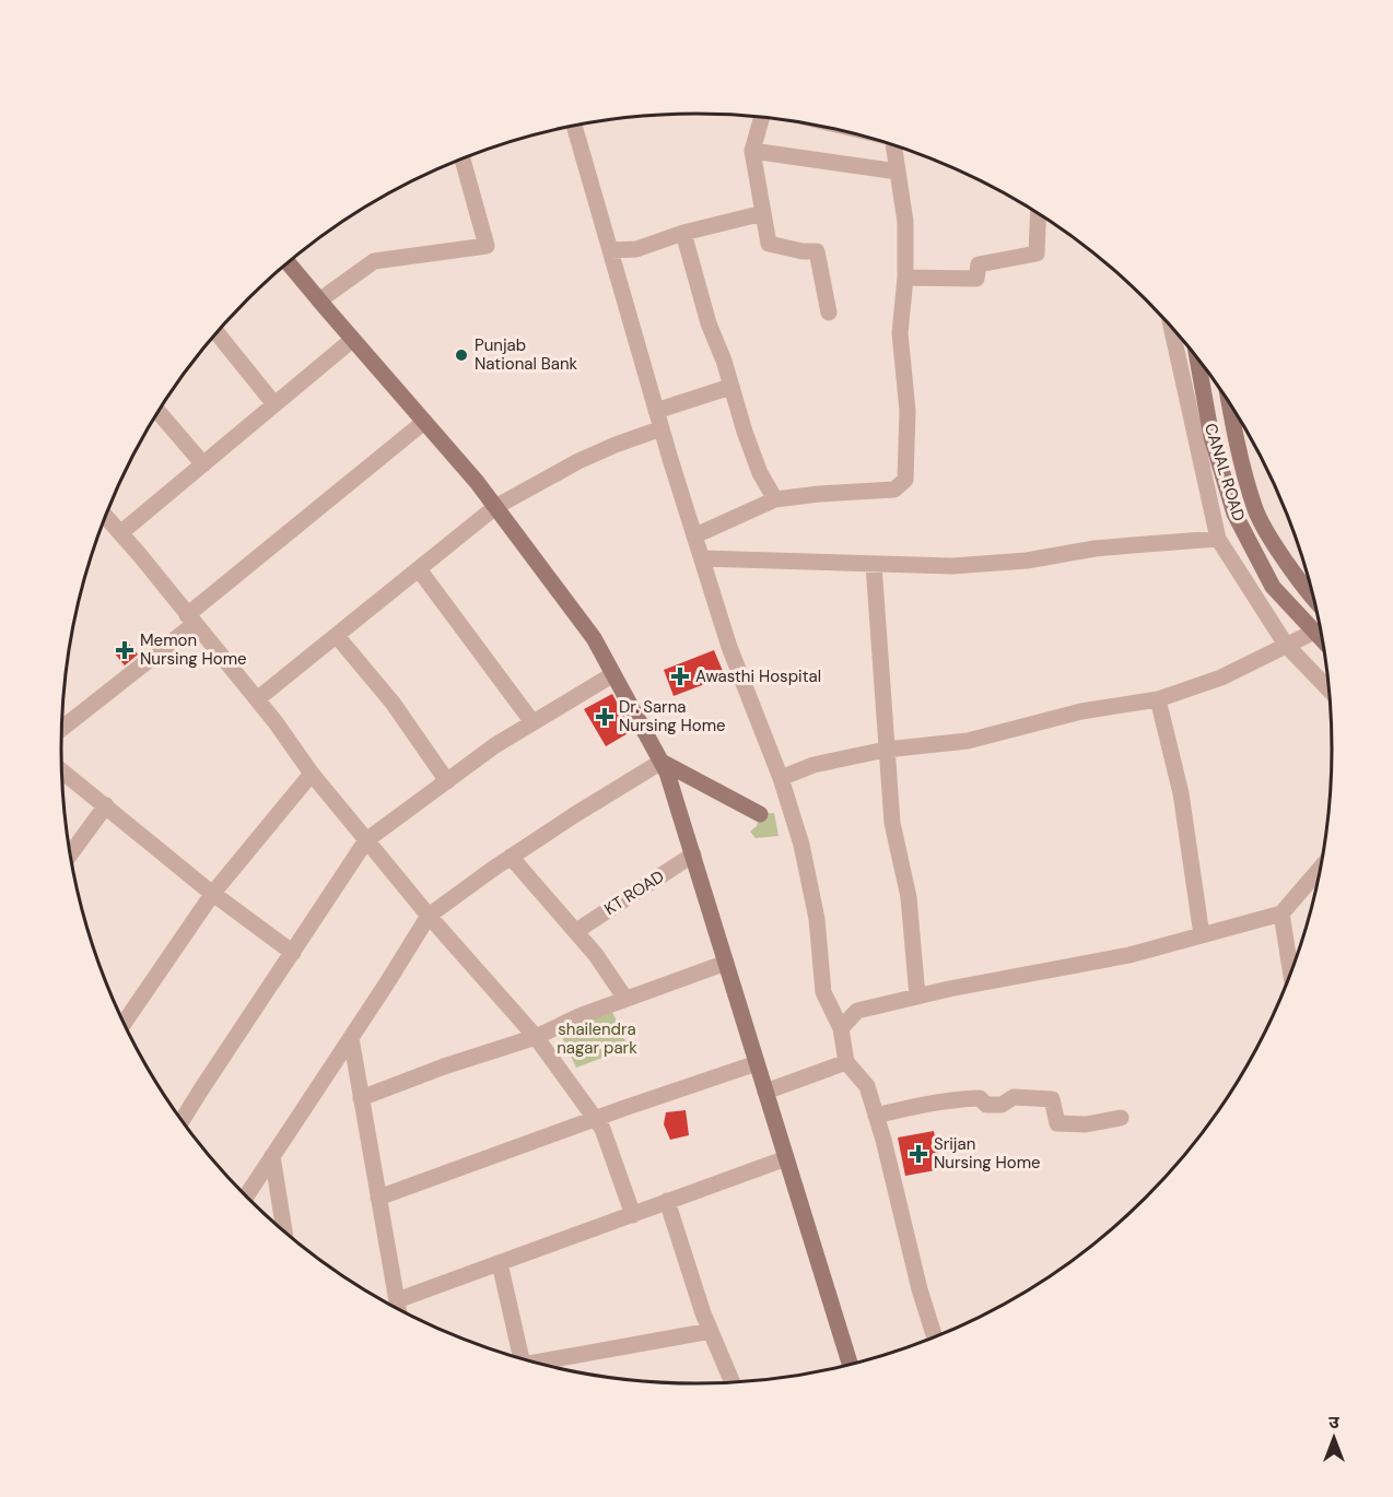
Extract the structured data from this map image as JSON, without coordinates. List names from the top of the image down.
{
  "streets": {
    "main road": ["CANAL ROAD"],
    "street": ["KT ROAD"]
  },
  "parks": ["shailendra nagar park"],
  "places": {
    "other": ["Punjab National Bank"],
    "health": [
      "Memon Nursing Home",
      "Awasthi Hospital",
      "Dr. Sarna Nursing Home",
      "Srijan Nursing Home"
    ]
  },
  "north": "top"
}
